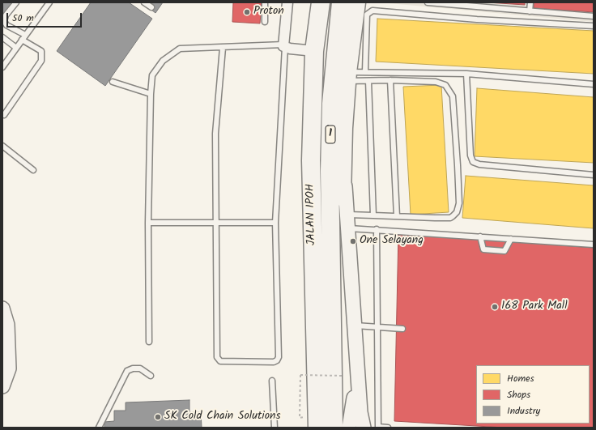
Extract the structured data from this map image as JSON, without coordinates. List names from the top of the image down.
{
  "streets": {
    "highway": ["1", "JALAN IPOH"]
  },
  "places": [
    "Proton",
    "One Selayang",
    "168 Park Mall",
    "SK Cold Chain Solutions"
  ],
  "legend": ["Homes", "Shops", "Industry"],
  "scale_bar": "50 m"
}
